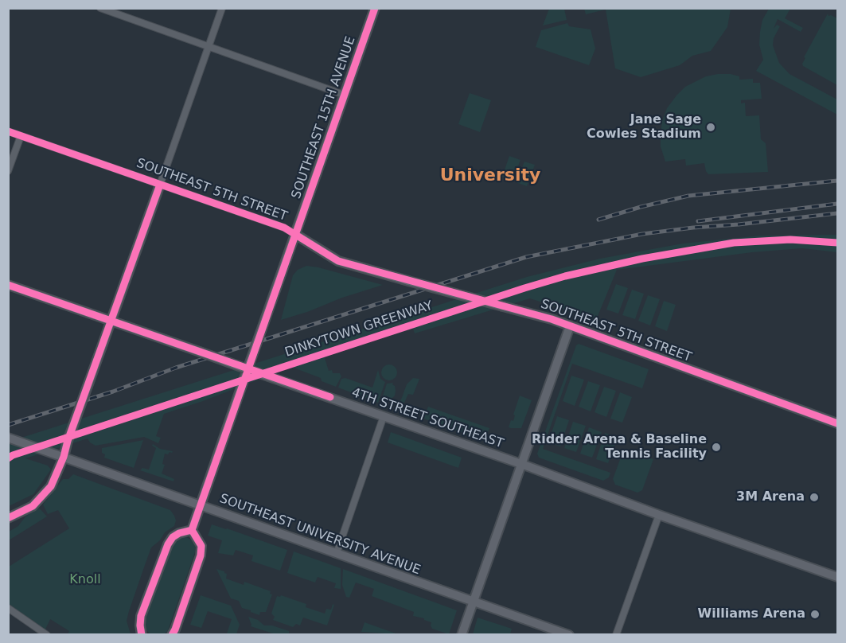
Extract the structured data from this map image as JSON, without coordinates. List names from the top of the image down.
{
  "streets": {
    "street": [
      "SOUTHEAST 15TH AVENUE",
      "SOUTHEAST 5TH STREET",
      "4TH STREET SOUTHEAST",
      "SOUTHEAST UNIVERSITY AVENUE"
    ],
    "cycle path": ["DINKYTOWN GREENWAY"]
  },
  "crossings": [
    ["SOUTHEAST 15TH AVENUE", "SOUTHEAST 5TH STREET"],
    ["SOUTHEAST 15TH AVENUE", "4TH STREET SOUTHEAST"],
    ["SOUTHEAST 15TH AVENUE", "SOUTHEAST UNIVERSITY AVENUE"]
  ],
  "districts": ["University"],
  "parks": ["Knoll"],
  "places": [
    "Jane Sage Cowles Stadium",
    "Ridder Arena & Baseline Tennis Facility",
    "3M Arena",
    "Williams Arena"
  ]
}
